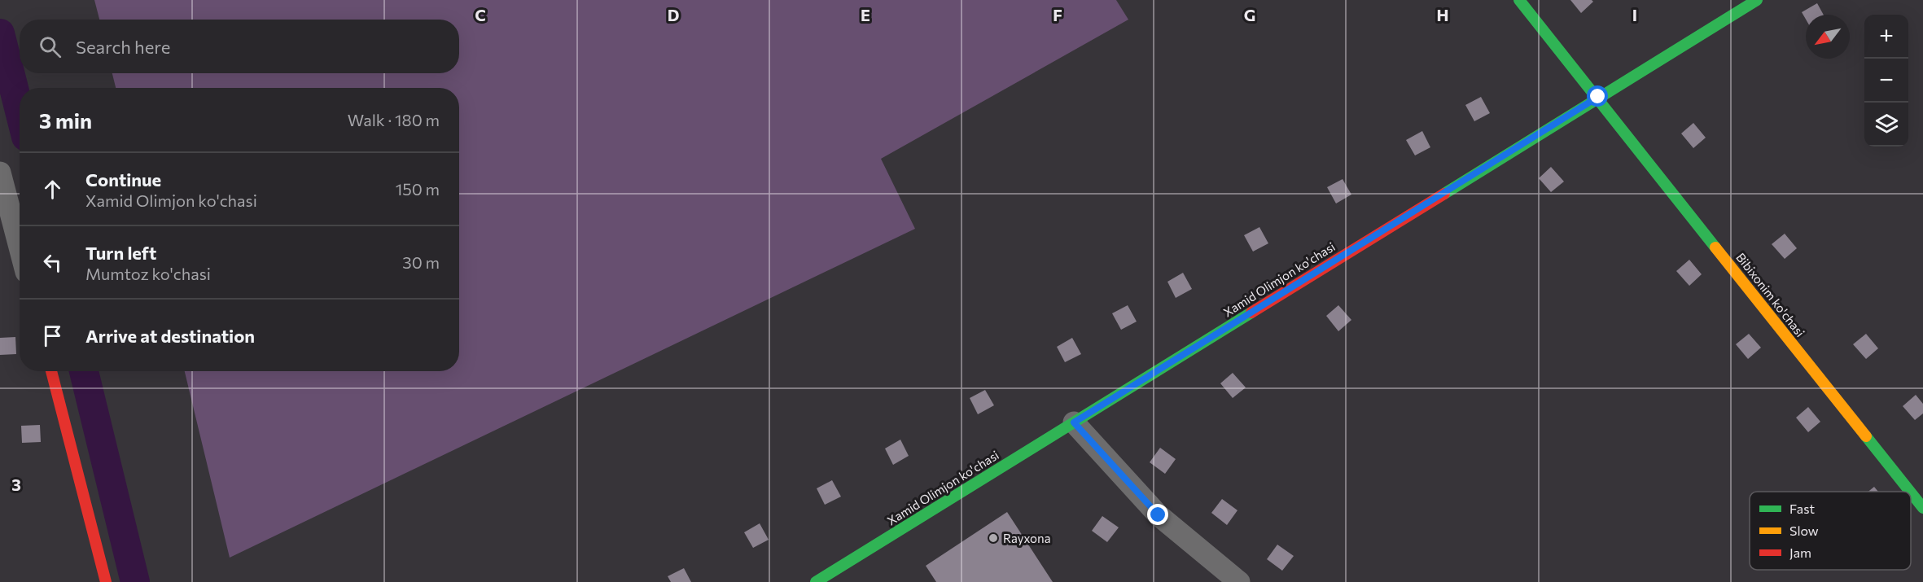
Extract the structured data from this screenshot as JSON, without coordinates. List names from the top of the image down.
{
  "streets": {
    "street": ["Xamid Olimjon ko'chasi", "Bibixonim ko'chasi"]
  },
  "crossings": [
    ["Xamid Olimjon ko'chasi", "Bibixonim ko'chasi"]
  ],
  "places": ["Rayxona"],
  "legend": ["Fast", "Slow", "Jam"],
  "north": "bottom left",
  "page": {
    "map_buttons": ["+", "−"],
    "search": "Search here",
    "heading": ["3 min", "Walk · 180 m"],
    "list": [
      ["Continue", "Xamid Olimjon ko'chasi", "150 m"],
      ["Turn left", "Mumtoz ko'chasi", "30 m"],
      "Arrive at destination"
    ]
  },
  "grid": {
    "columns": [
      "C",
      "D",
      "E",
      "F",
      "G",
      "H",
      "I"
    ],
    "rows": ["3"]
  }
}
